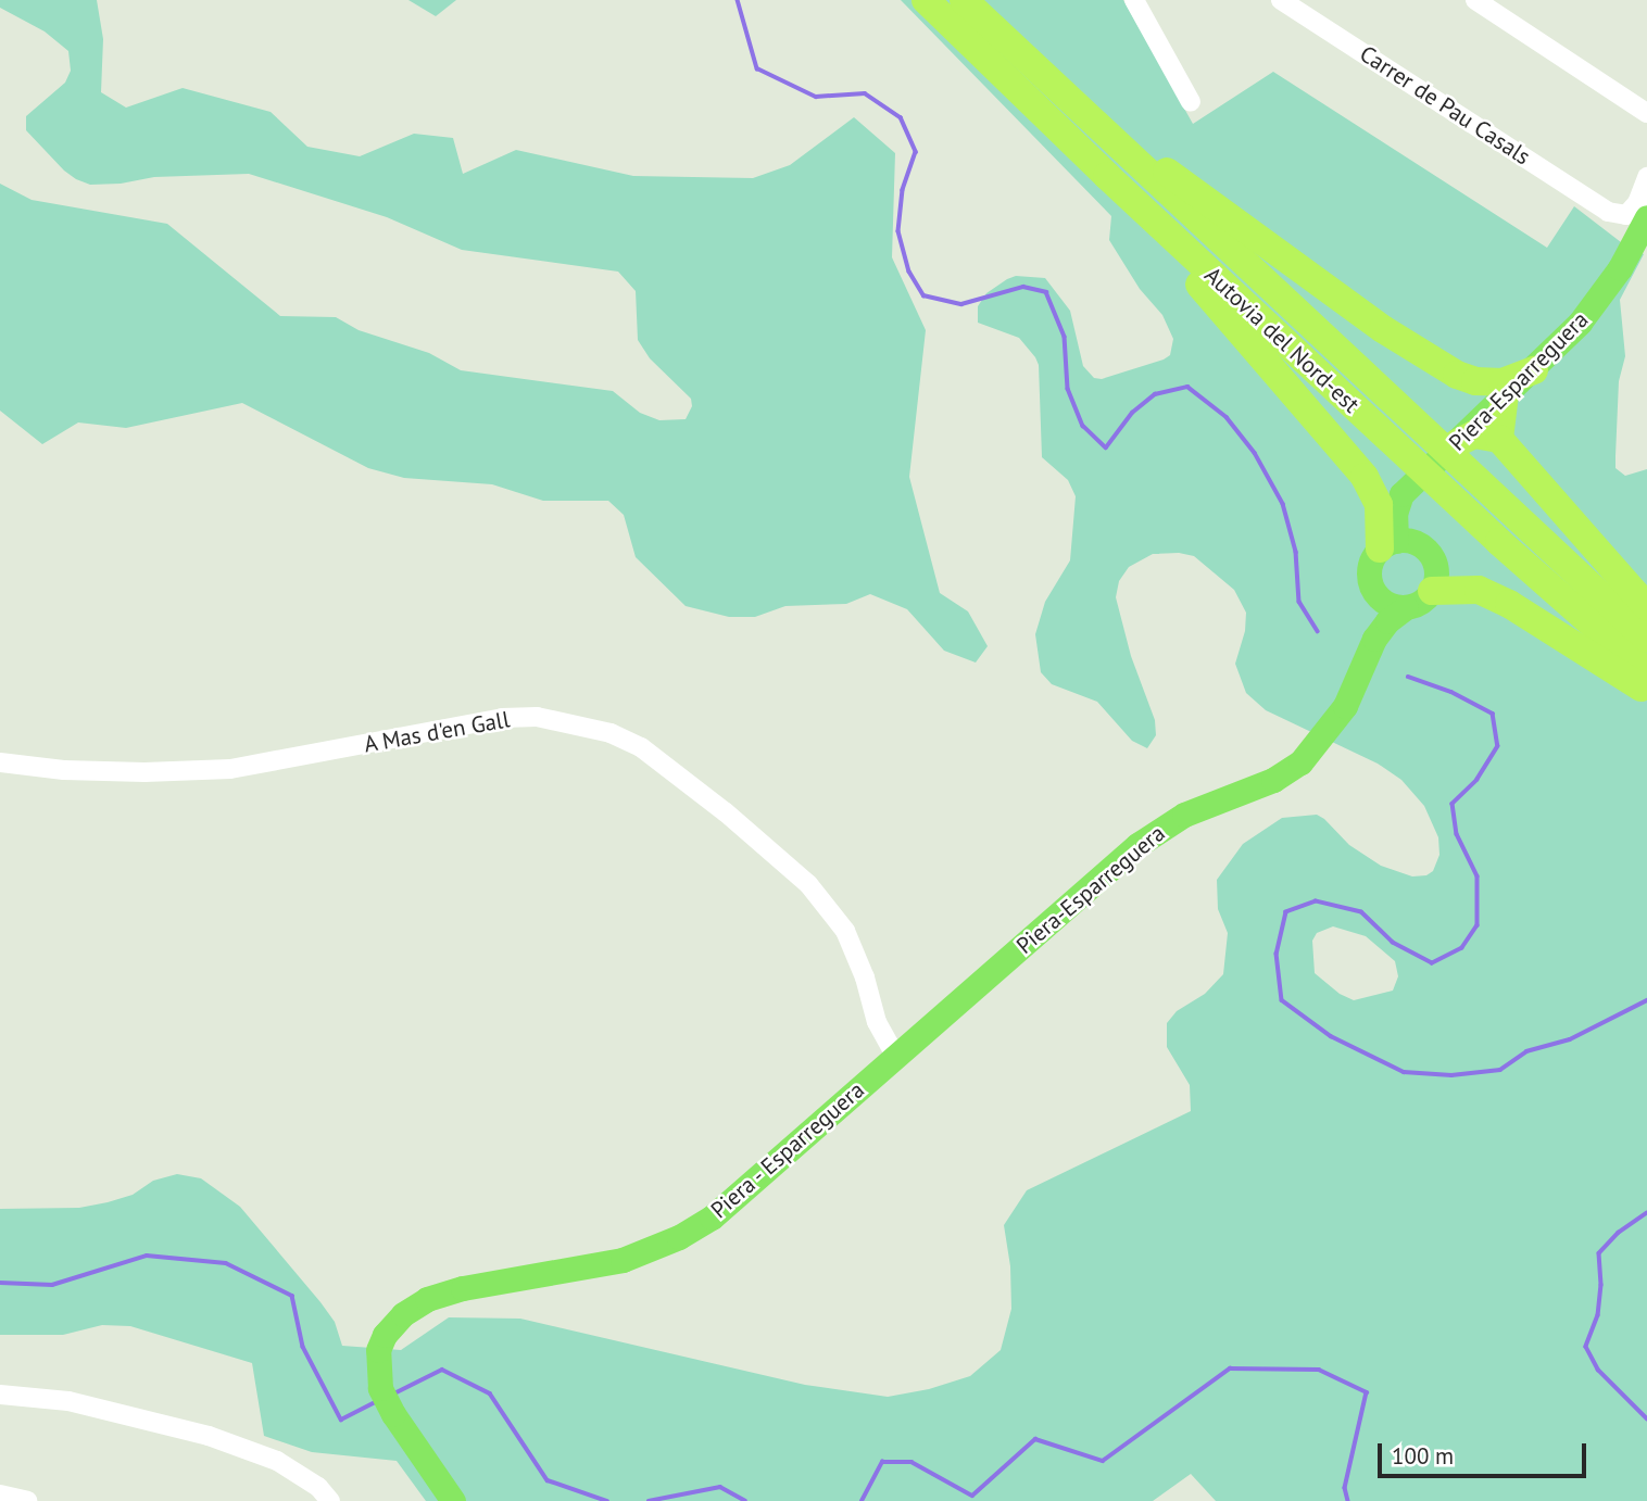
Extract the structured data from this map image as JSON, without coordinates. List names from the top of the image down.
{
  "streets": {
    "highway": ["Autovia del Nord-est"],
    "main road": ["Piera-Esparreguera", "Piera - Esparreguera"],
    "street": ["Carrer de Pau Casals", "A Mas d'en Gall"]
  },
  "crossings": [
    ["Piera-Esparreguera", "A Mas d'en Gall"],
    ["Piera-Esparreguera", "Piera - Esparreguera"],
    ["A Mas d'en Gall", "Piera - Esparreguera"]
  ],
  "scale_bar": "100 m"
}
